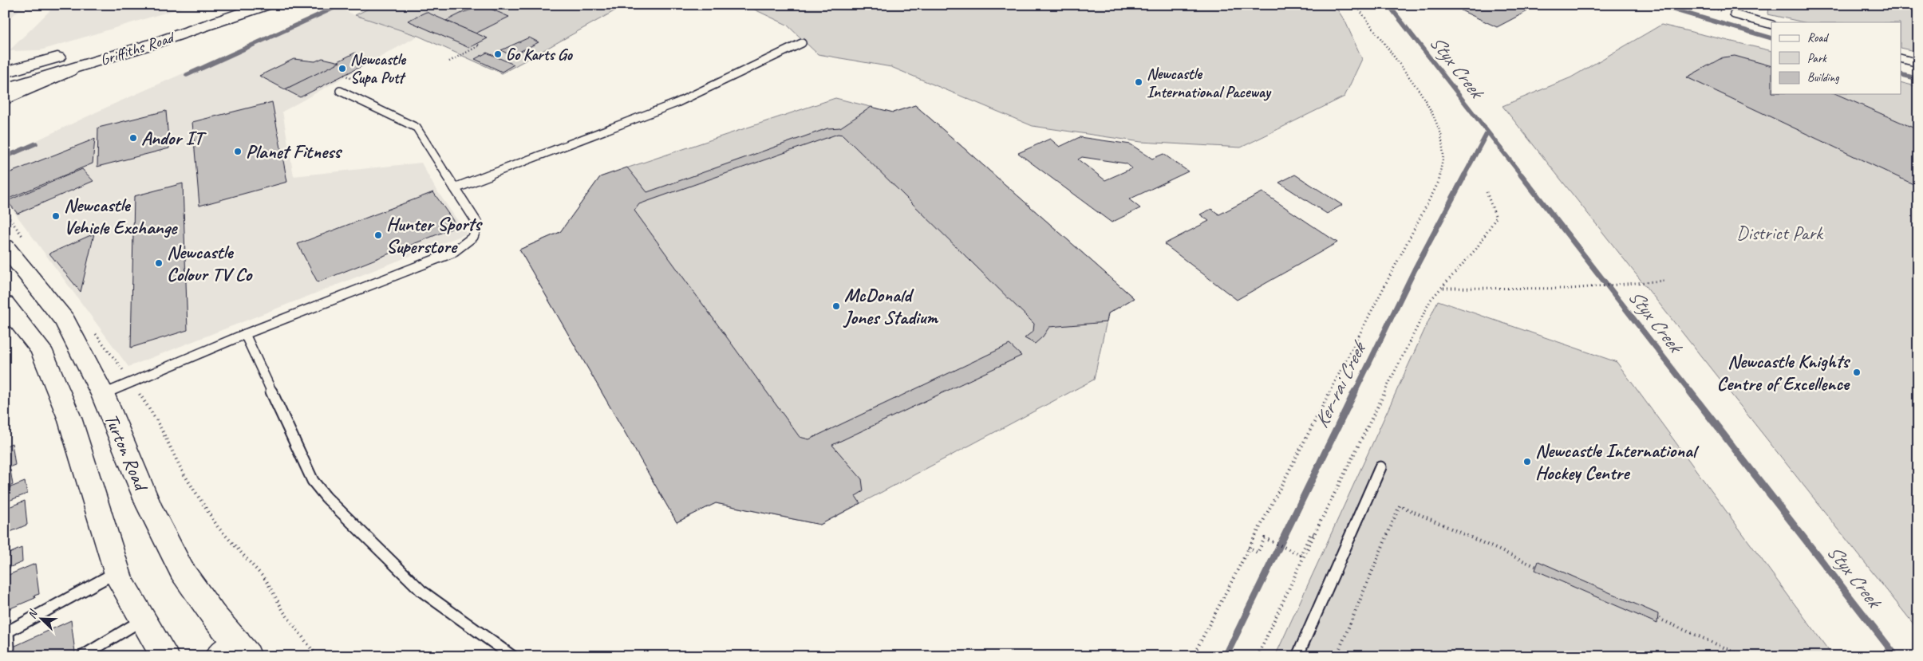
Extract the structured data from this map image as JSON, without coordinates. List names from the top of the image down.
{
  "streets": {
    "main road": ["Griffiths Road", "Turton Road"]
  },
  "water": ["Styx Creek", "Ker-rai Creek"],
  "parks": ["District Park"],
  "places": [
    "Go Karts Go",
    "Newcastle Supa Putt",
    "Newcastle International Paceway",
    "Andor IT",
    "Planet Fitness",
    "Newcastle Vehicle Exchange",
    "Hunter Sports Superstore",
    "Newcastle Colour TV Co",
    "McDonald Jones Stadium",
    "Newcastle Knights Centre of Excellence",
    "Newcastle International Hockey Centre"
  ],
  "legend": ["Road", "Park", "Building"],
  "north": "top left"
}
